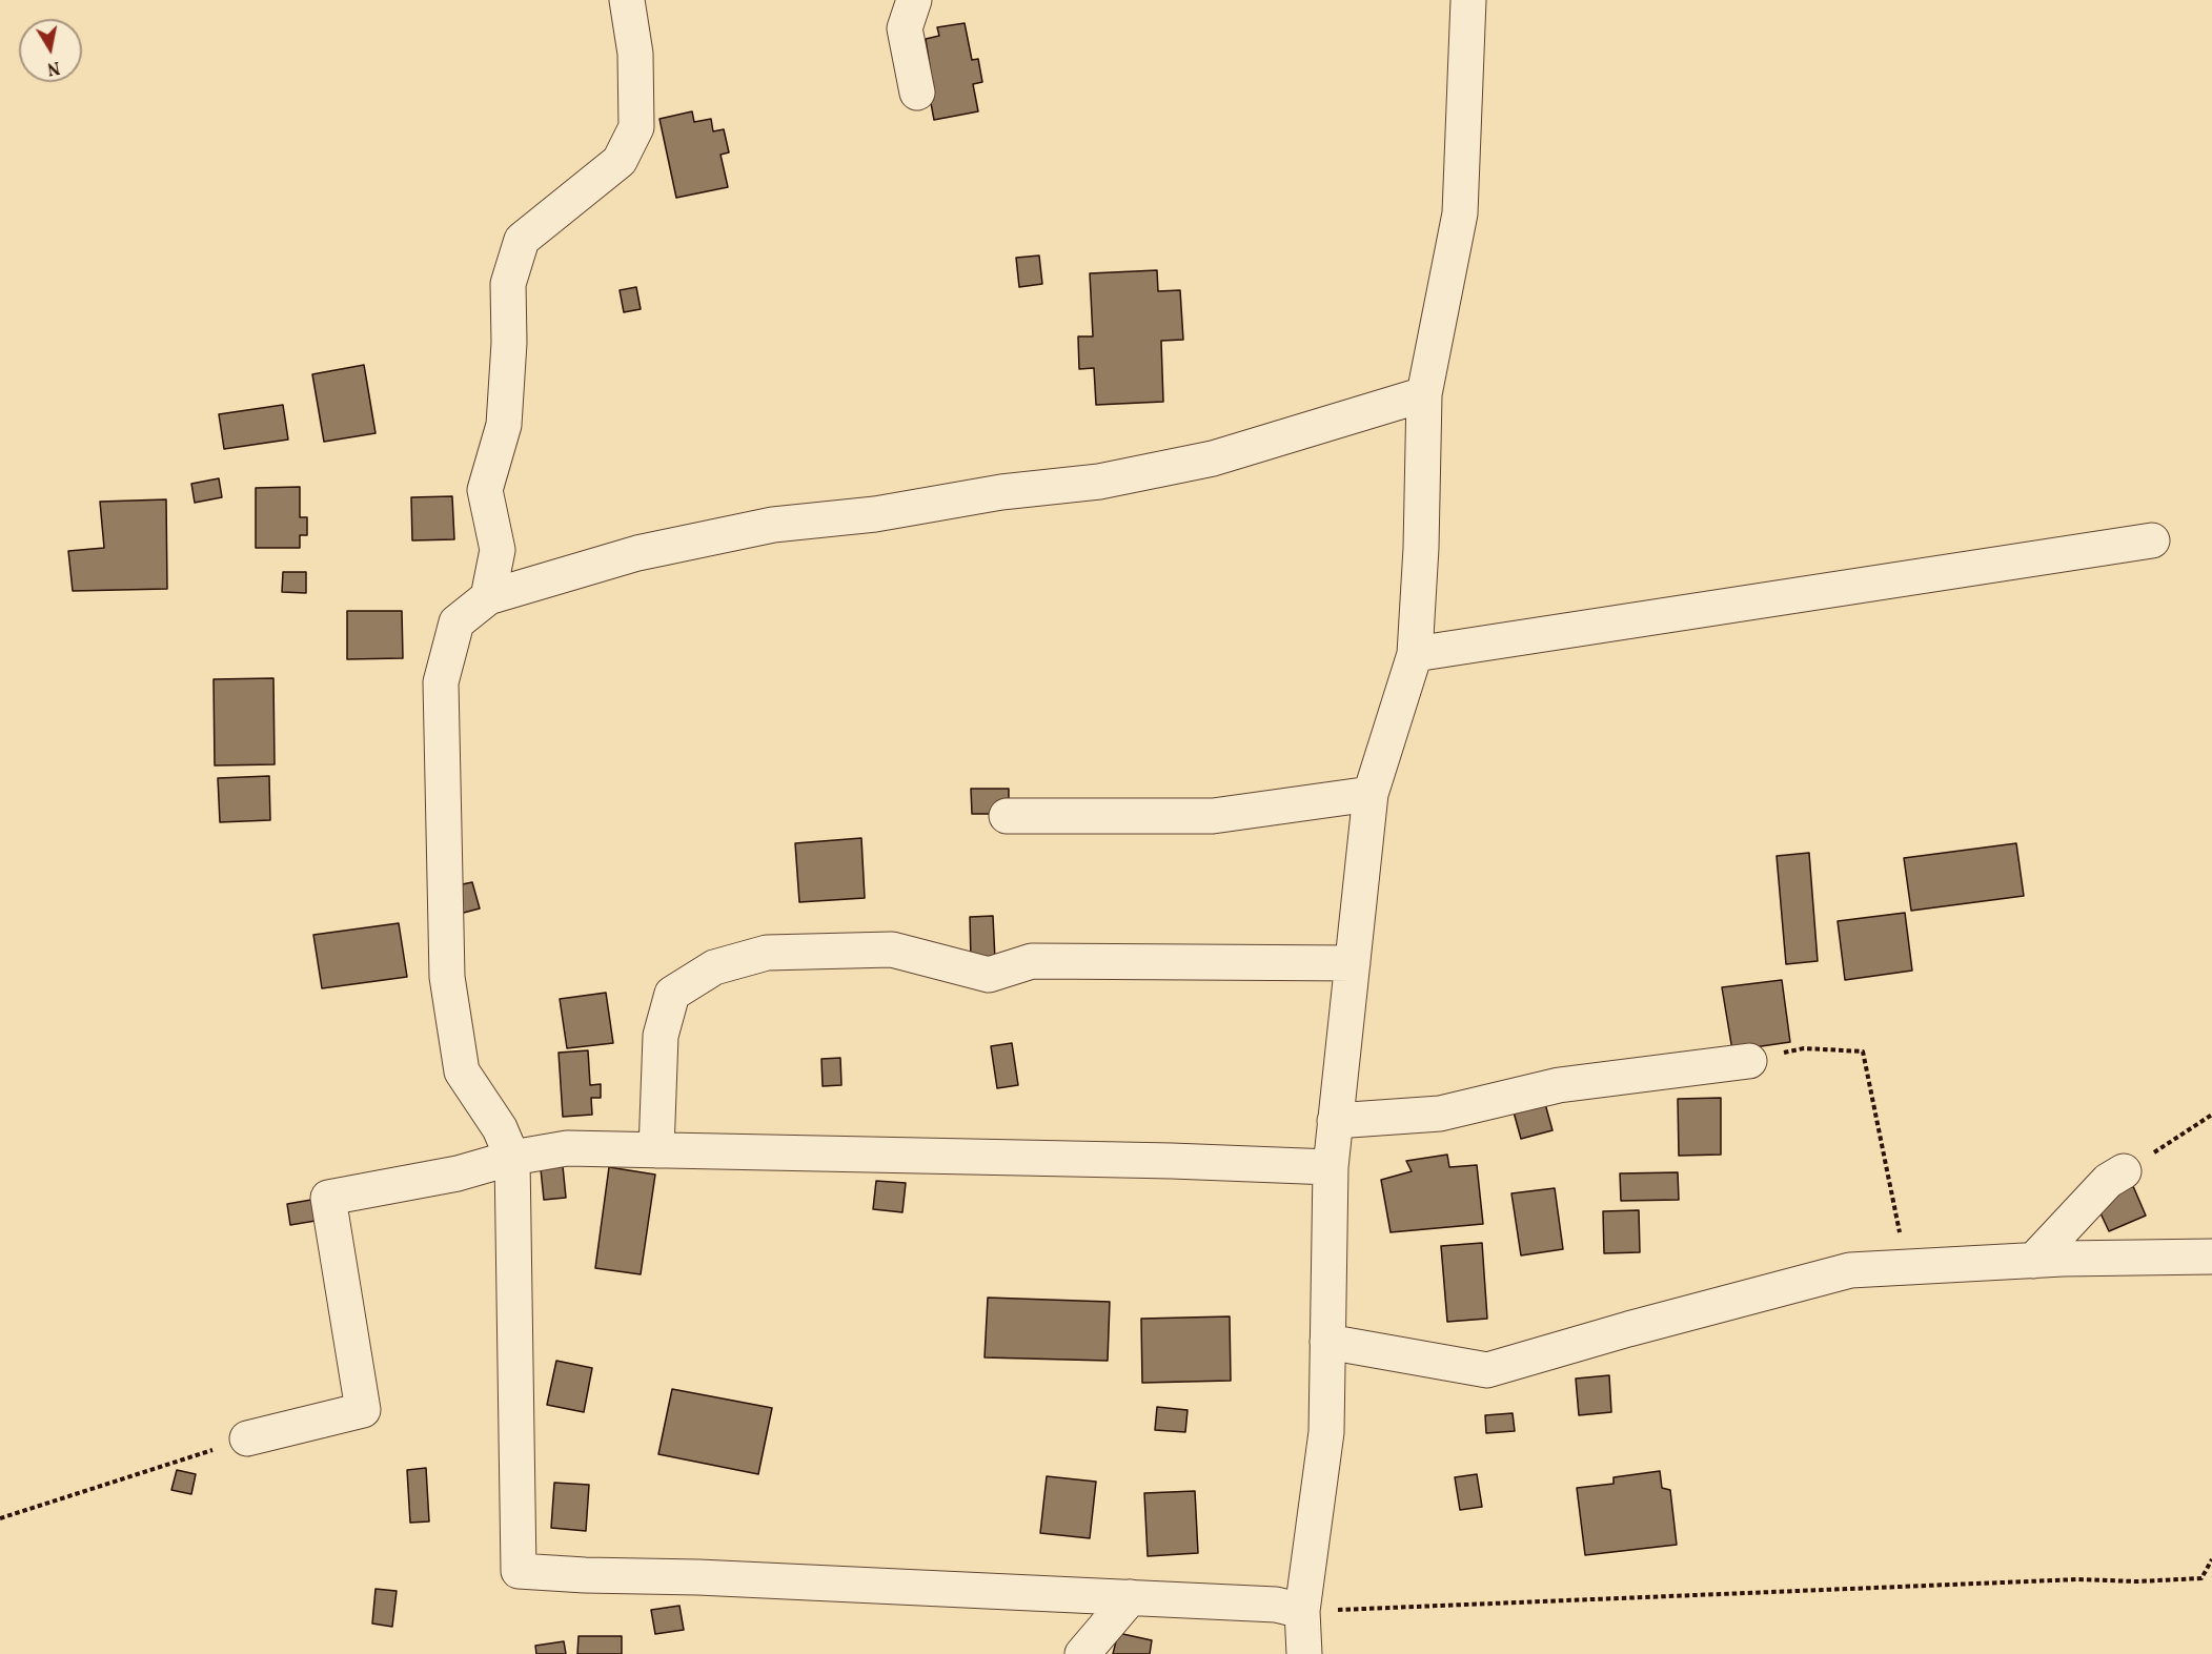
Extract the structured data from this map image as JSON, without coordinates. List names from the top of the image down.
{
  "north": "bottom"
}
